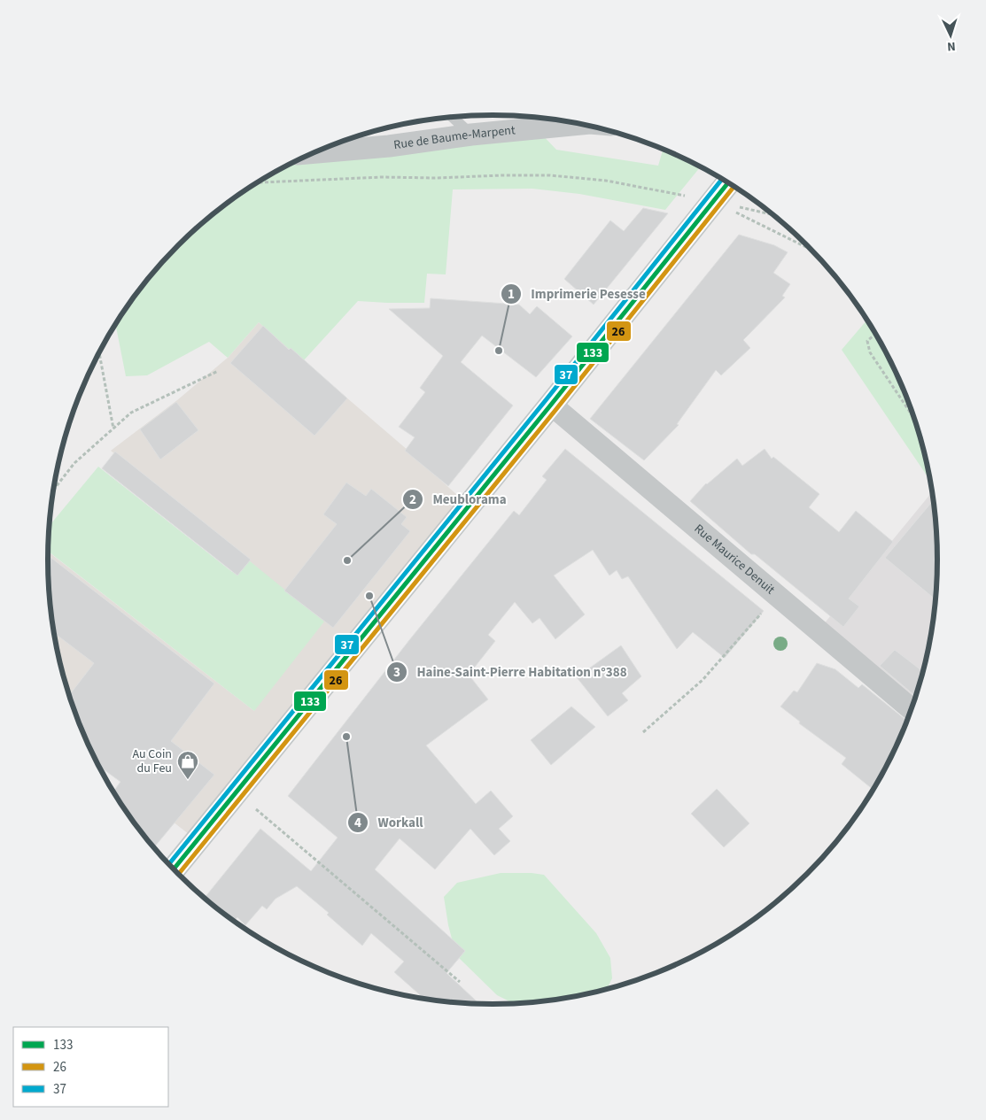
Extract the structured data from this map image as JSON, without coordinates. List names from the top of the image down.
{
  "streets": {
    "street": ["Rue de Baume-Marpent", "Rue Maurice Denuit"]
  },
  "places": {
    "other": [
      "Imprimerie Pesesse",
      "Meublorama",
      "Haine-Saint-Pierre Habitation n°388",
      "Workall"
    ],
    "shop": ["Au Coin du Feu"]
  },
  "lines": ["transit line 37", "transit line 133", "transit line 26"],
  "legend": ["133", "26", "37"],
  "north": "bottom"
}
